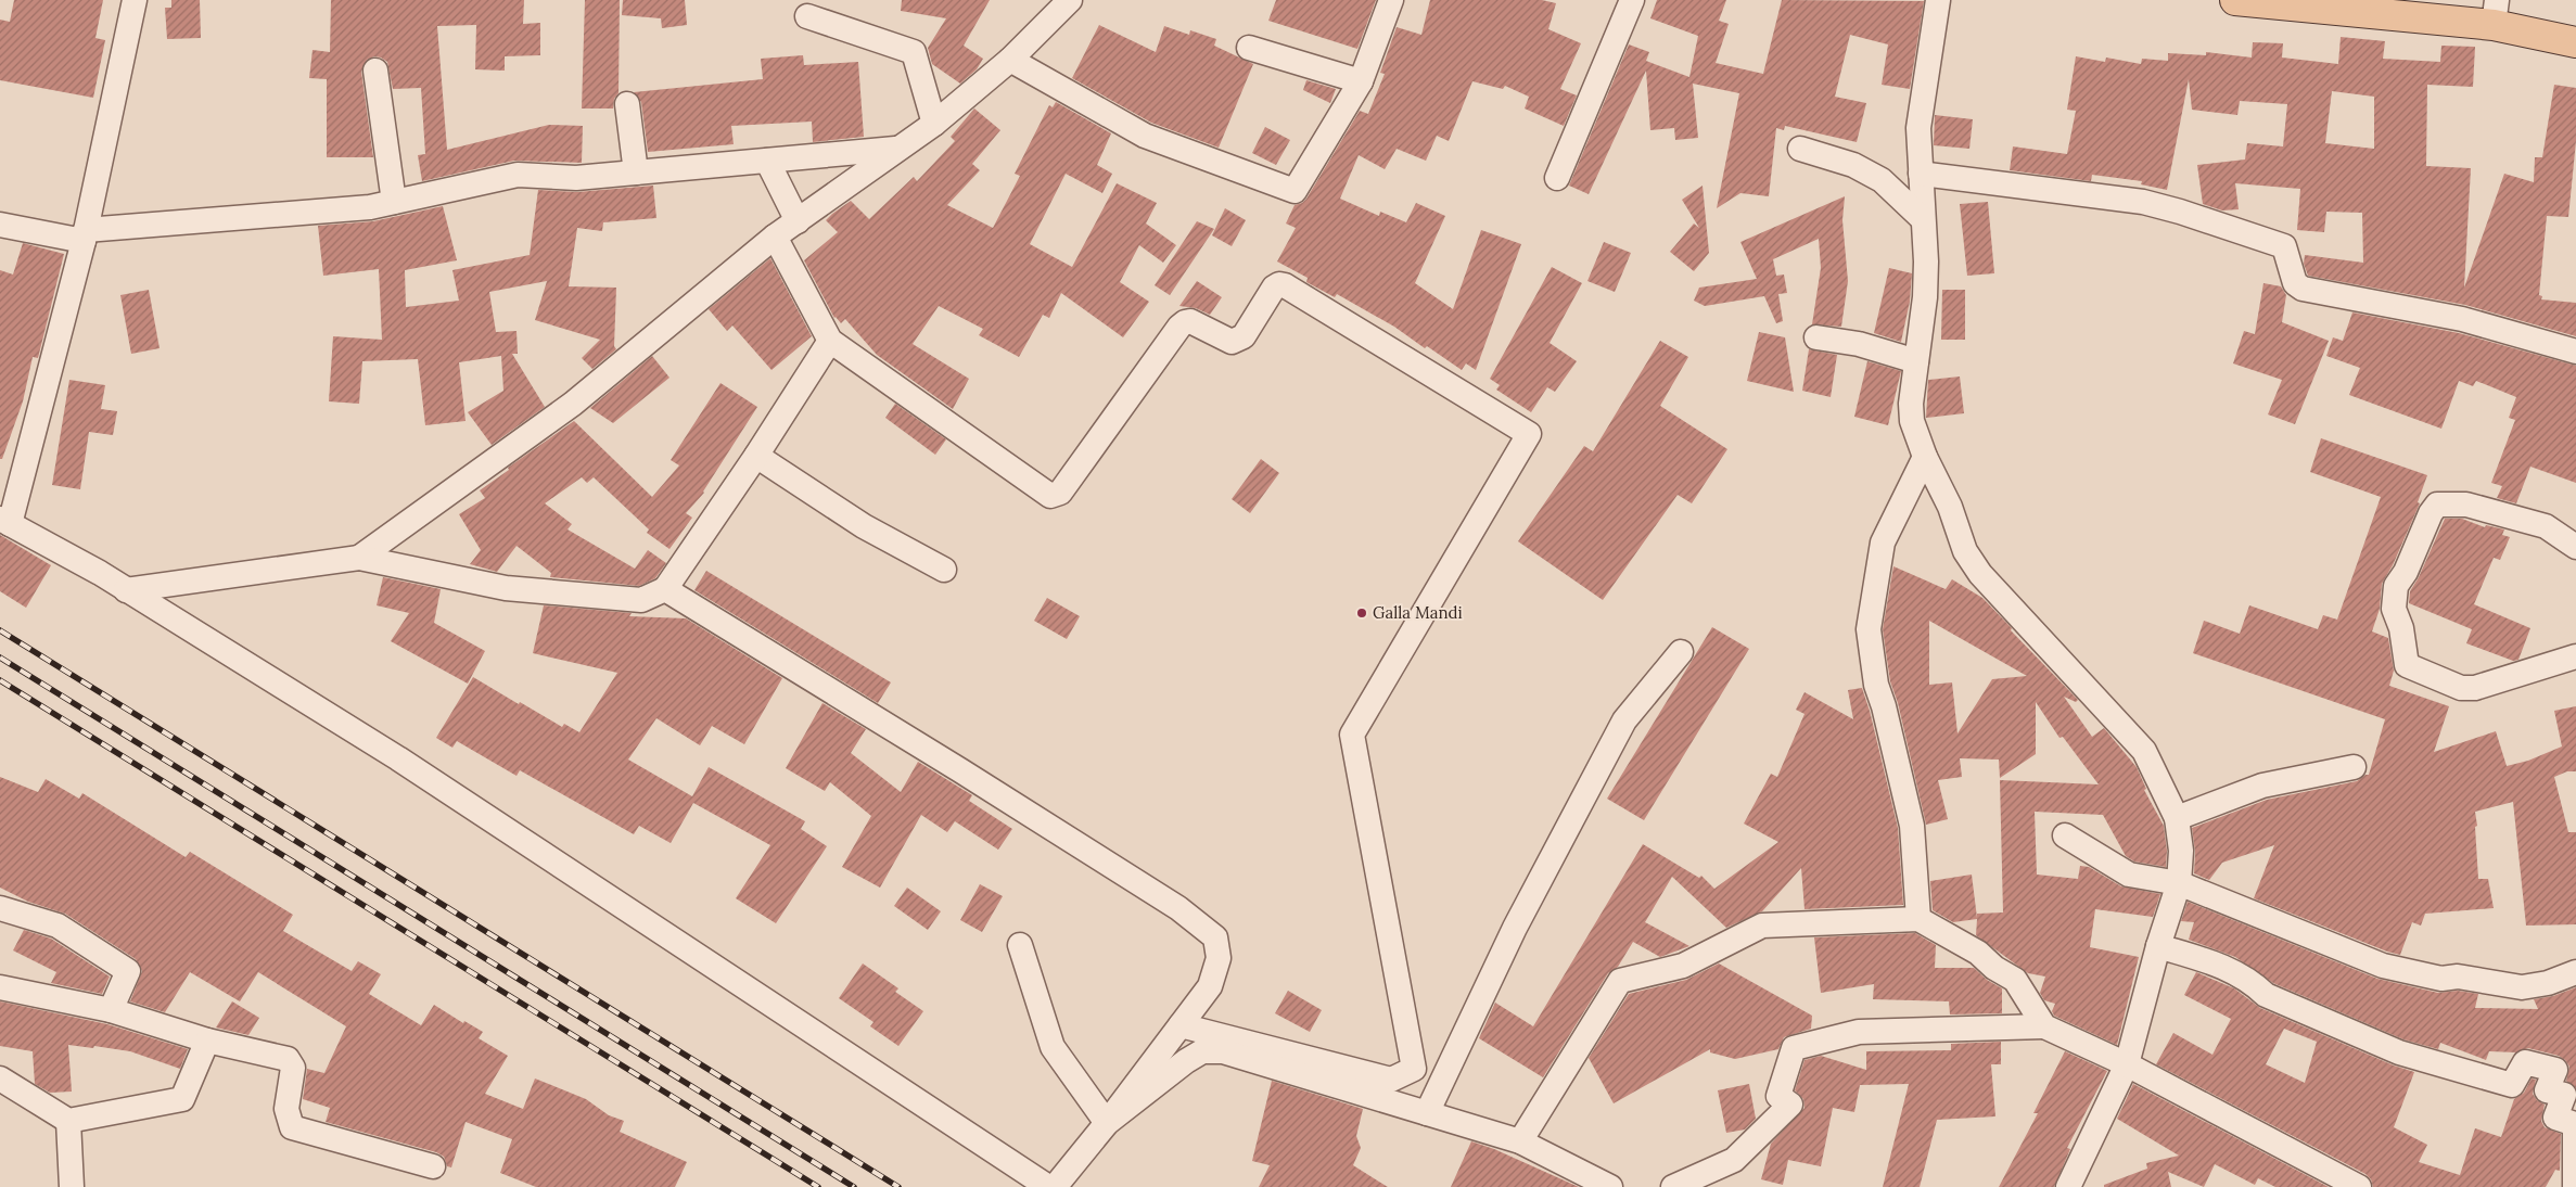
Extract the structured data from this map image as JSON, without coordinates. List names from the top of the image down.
{
  "places": ["Galla Mandi"]
}
